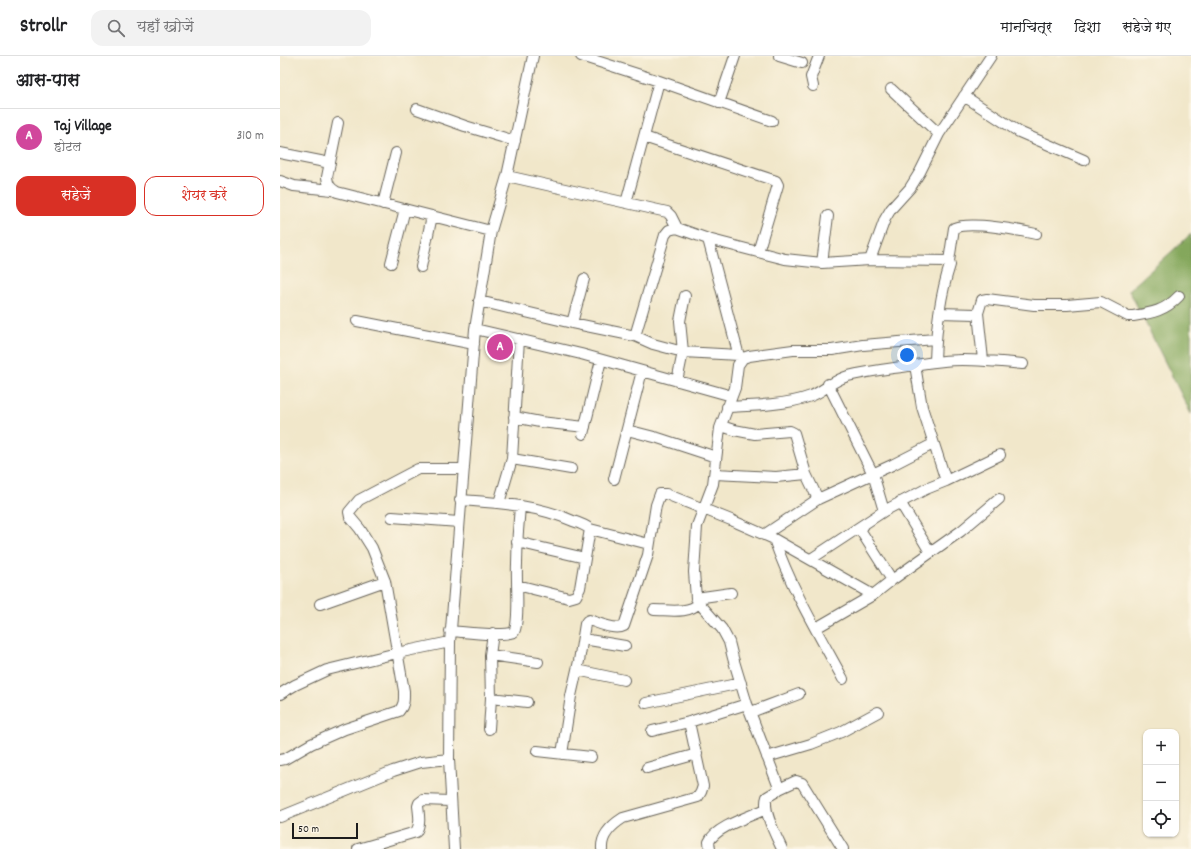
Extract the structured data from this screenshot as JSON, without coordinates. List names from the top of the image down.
{
  "scale_bar": "50 m",
  "page": {
    "header": "Strollr",
    "search": "यहाँ खोजें",
    "nav": ["मानचित्र", "दिशा", "सहेजे गए"],
    "heading": "आस-पास",
    "list": [
      {
        "mark": "A",
        "name": "Taj Village",
        "note": "होटल",
        "value": "310 m"
      }
    ],
    "buttons": ["सहेजें", "शेयर करें"],
    "pins": "A",
    "map_buttons": ["+", "−"],
    "scale": "50 m"
  }
}
